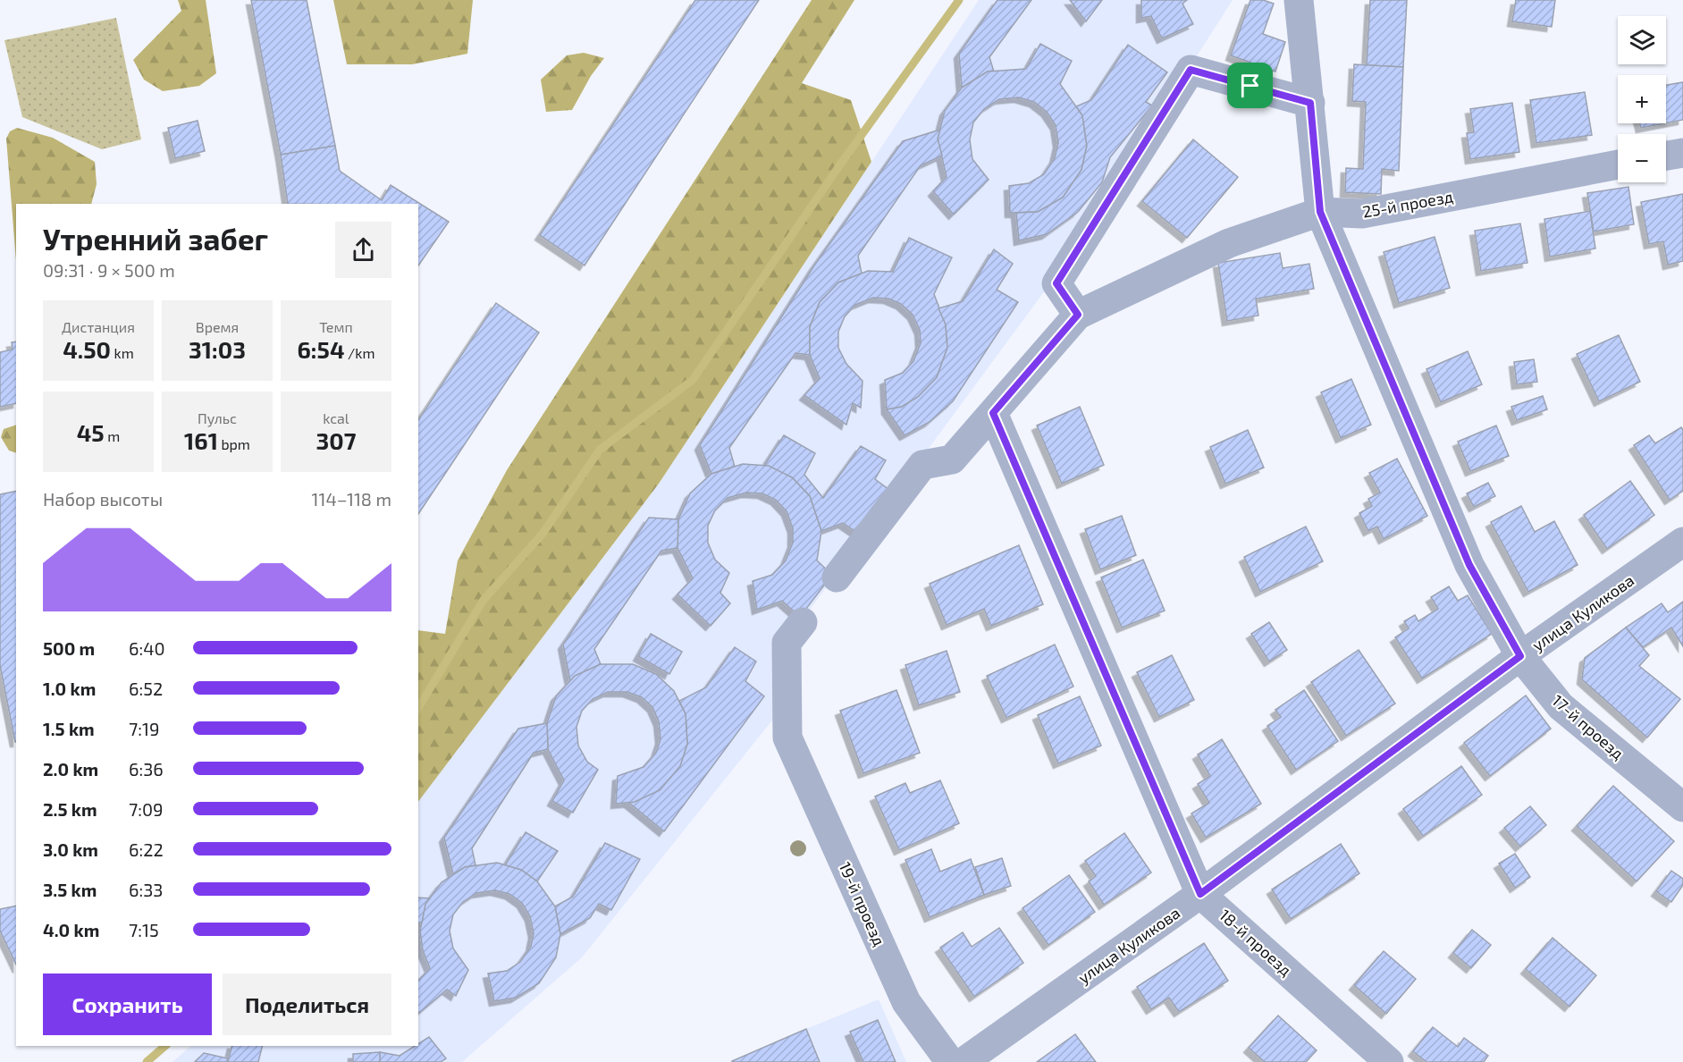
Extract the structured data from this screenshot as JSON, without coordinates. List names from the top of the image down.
{
  "streets": {
    "street": [
      "25-й проезд",
      "улица Куликова",
      "17-й проезд",
      "19-й проезд",
      "18-й проезд"
    ]
  },
  "crossings": [
    ["25-й проезд", "17-й проезд"],
    ["улица Куликова", "17-й проезд"],
    ["улица Куликова", "18-й проезд"]
  ],
  "page": {
    "map_buttons": ["+", "−"],
    "heading": ["Утренний забег", "09:31 · 9 × 500 m"],
    "stats": [
      ["Дистанция", "4.50 km"],
      ["Время", "31:03"],
      ["Темп", "6:54 /km"],
      ["45 m"],
      ["Пульс", "161 bpm"],
      ["kcal", "307"]
    ],
    "chart": ["Набор высоты", "114–118 m"],
    "list": [
      {
        "name": "500 m",
        "note": "6:40"
      },
      {
        "name": "1.0 km",
        "note": "6:52"
      },
      {
        "name": "1.5 km",
        "note": "7:19"
      },
      {
        "name": "2.0 km",
        "note": "6:36"
      },
      {
        "name": "2.5 km",
        "note": "7:09"
      },
      {
        "name": "3.0 km",
        "note": "6:22"
      },
      {
        "name": "3.5 km",
        "note": "6:33"
      },
      {
        "name": "4.0 km",
        "note": "7:15"
      }
    ],
    "buttons": ["Сохранить", "Поделиться"]
  }
}
